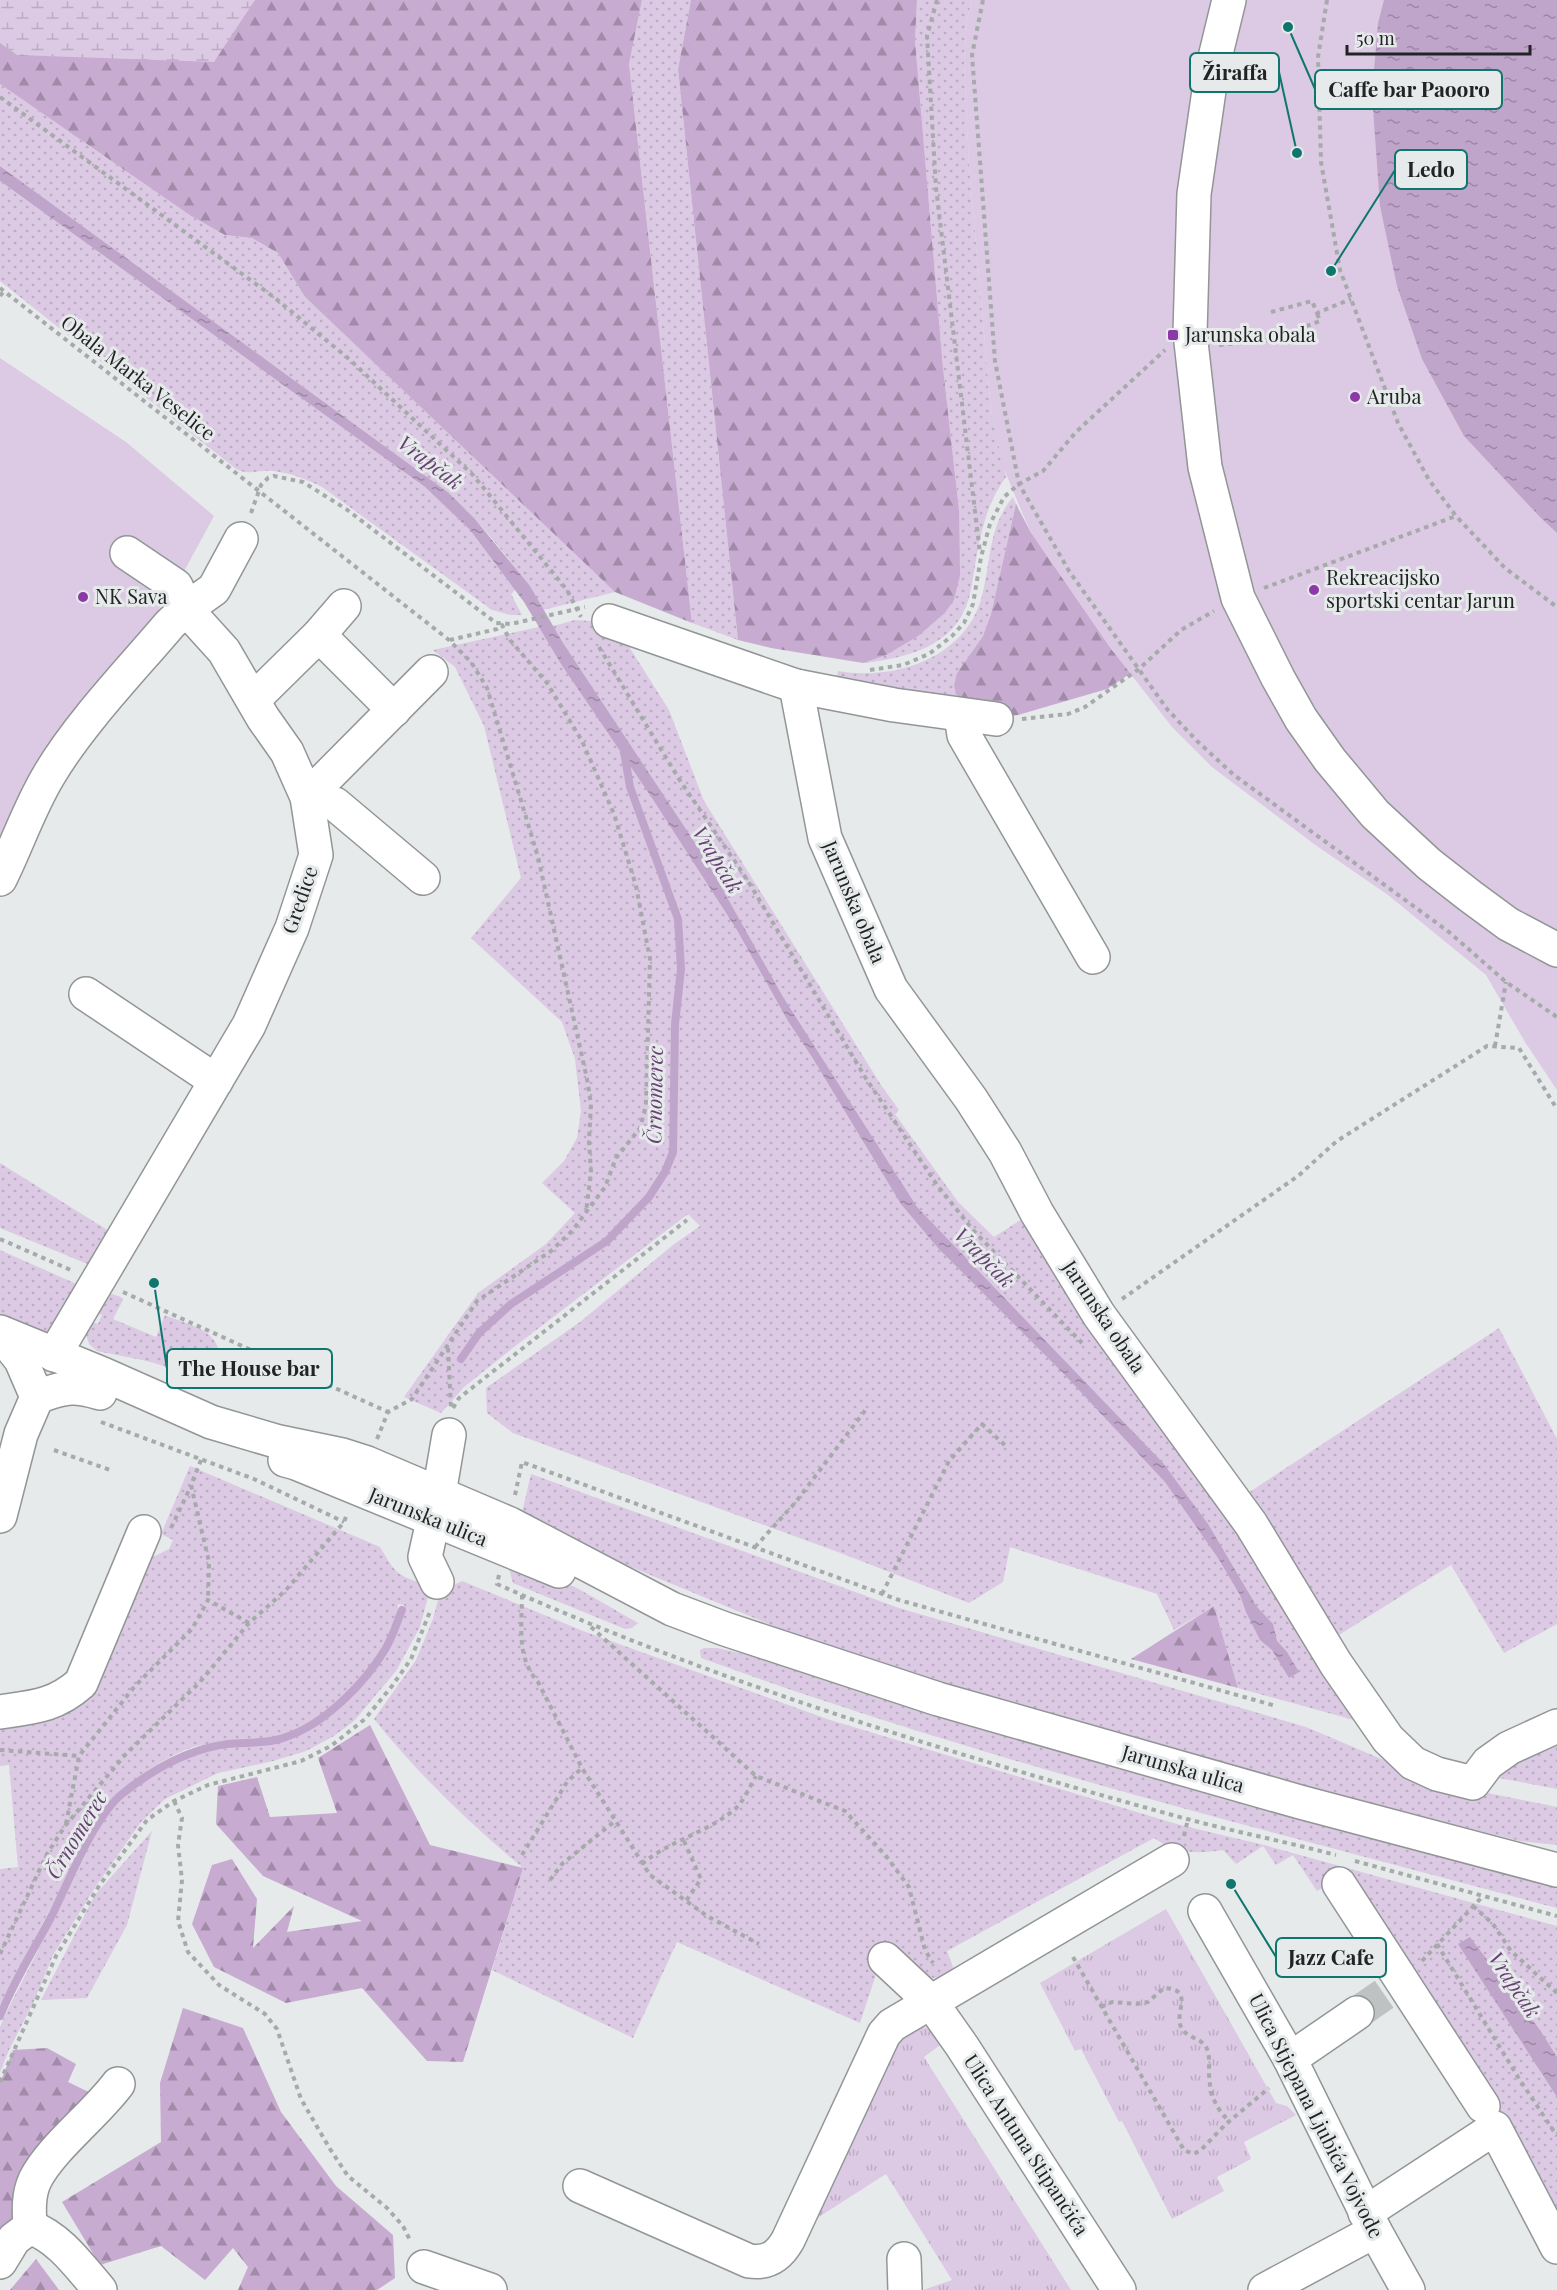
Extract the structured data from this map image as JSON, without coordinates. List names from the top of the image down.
{
  "streets": {
    "street": [
      "Gredice",
      "Jarunska obala",
      "Jarunska ulica",
      "Ulica Stjepana Ljubića Vojvode",
      "Ulica Antuna Stipančića"
    ],
    "path": ["Obala Marka Veselice"]
  },
  "crossings": [
    ["Gredice", "Jarunska ulica"]
  ],
  "water": ["Vrapčak", "Črnomerec"],
  "places": {
    "other": [
      "Caffe bar Paooro",
      "Žiraffa",
      "Ledo",
      "Aruba",
      "Rekreacijsko sportski centar Jarun",
      "NK Sava",
      "The House bar",
      "Jazz Cafe"
    ],
    "transit": ["Jarunska obala"]
  },
  "scale_bar": "50 m"
}
